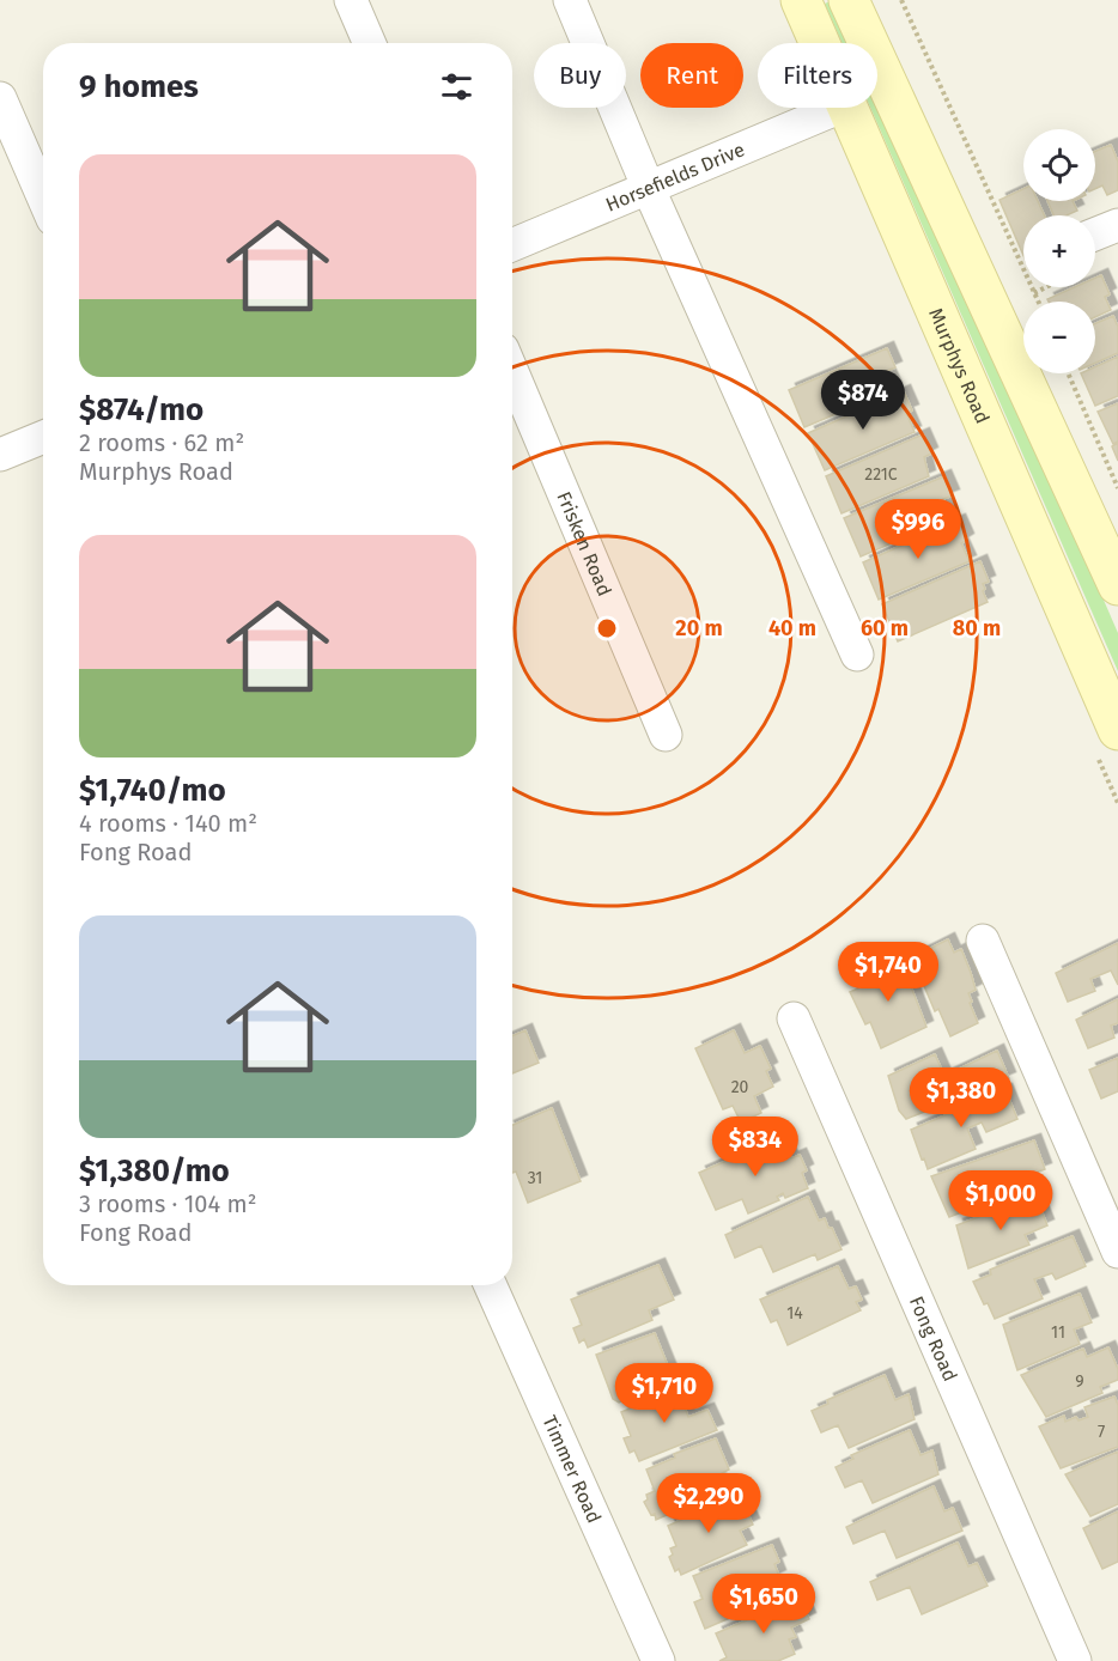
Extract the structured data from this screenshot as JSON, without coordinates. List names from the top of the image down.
{
  "streets": {
    "main road": ["Murphys Road"],
    "street": [
      "Horsefields Drive",
      "Frisken Road",
      "Fong Road",
      "Timmer Road"
    ]
  },
  "house_numbers": [
    "221C",
    "20",
    "31",
    "14",
    "11",
    "9",
    "7"
  ],
  "page": {
    "chip": ["Buy", "Rent", "Filters"],
    "heading": "9 homes",
    "map_buttons": ["+", "−"],
    "list": [
      {
        "name": "$874/mo",
        "note": "2 rooms · 62 m² · Murphys Road"
      },
      {
        "name": "$1,740/mo",
        "note": "4 rooms · 140 m² · Fong Road"
      },
      {
        "name": "$1,380/mo",
        "note": "3 rooms · 104 m² · Fong Road"
      }
    ],
    "price": [
      "$874",
      "$996",
      "$1,740",
      "$1,380",
      "$834",
      "$1,000",
      "$1,710",
      "$2,290",
      "$1,650"
    ]
  },
  "rings": [
    "20 m",
    "40 m",
    "60 m",
    "80 m"
  ]
}
